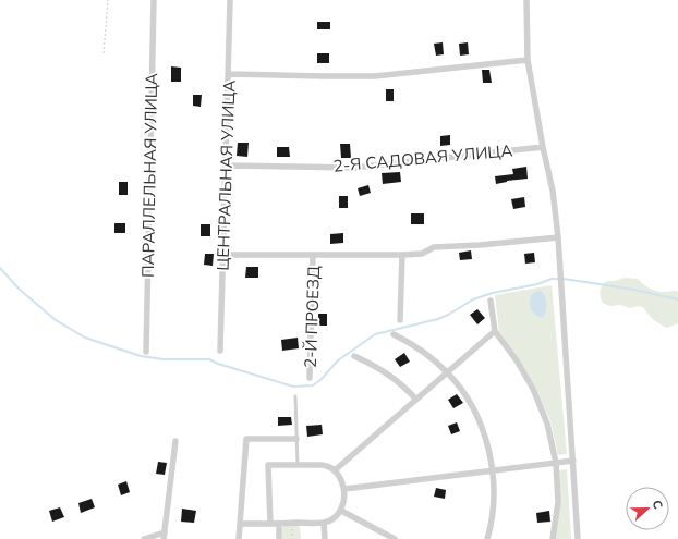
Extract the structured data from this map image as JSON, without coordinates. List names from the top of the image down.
{
  "streets": {
    "street": [
      "2-Я САДОВАЯ УЛИЦА",
      "ПАРАЛЛЕЛЬНАЯ УЛИЦА",
      "ЦЕНТРАЛЬНАЯ УЛИЦА",
      "2-Й ПРОЕЗД"
    ]
  },
  "crossings": [
    ["2-Я САДОВАЯ УЛИЦА", "ЦЕНТРАЛЬНАЯ УЛИЦА"]
  ],
  "north": "right"
}
